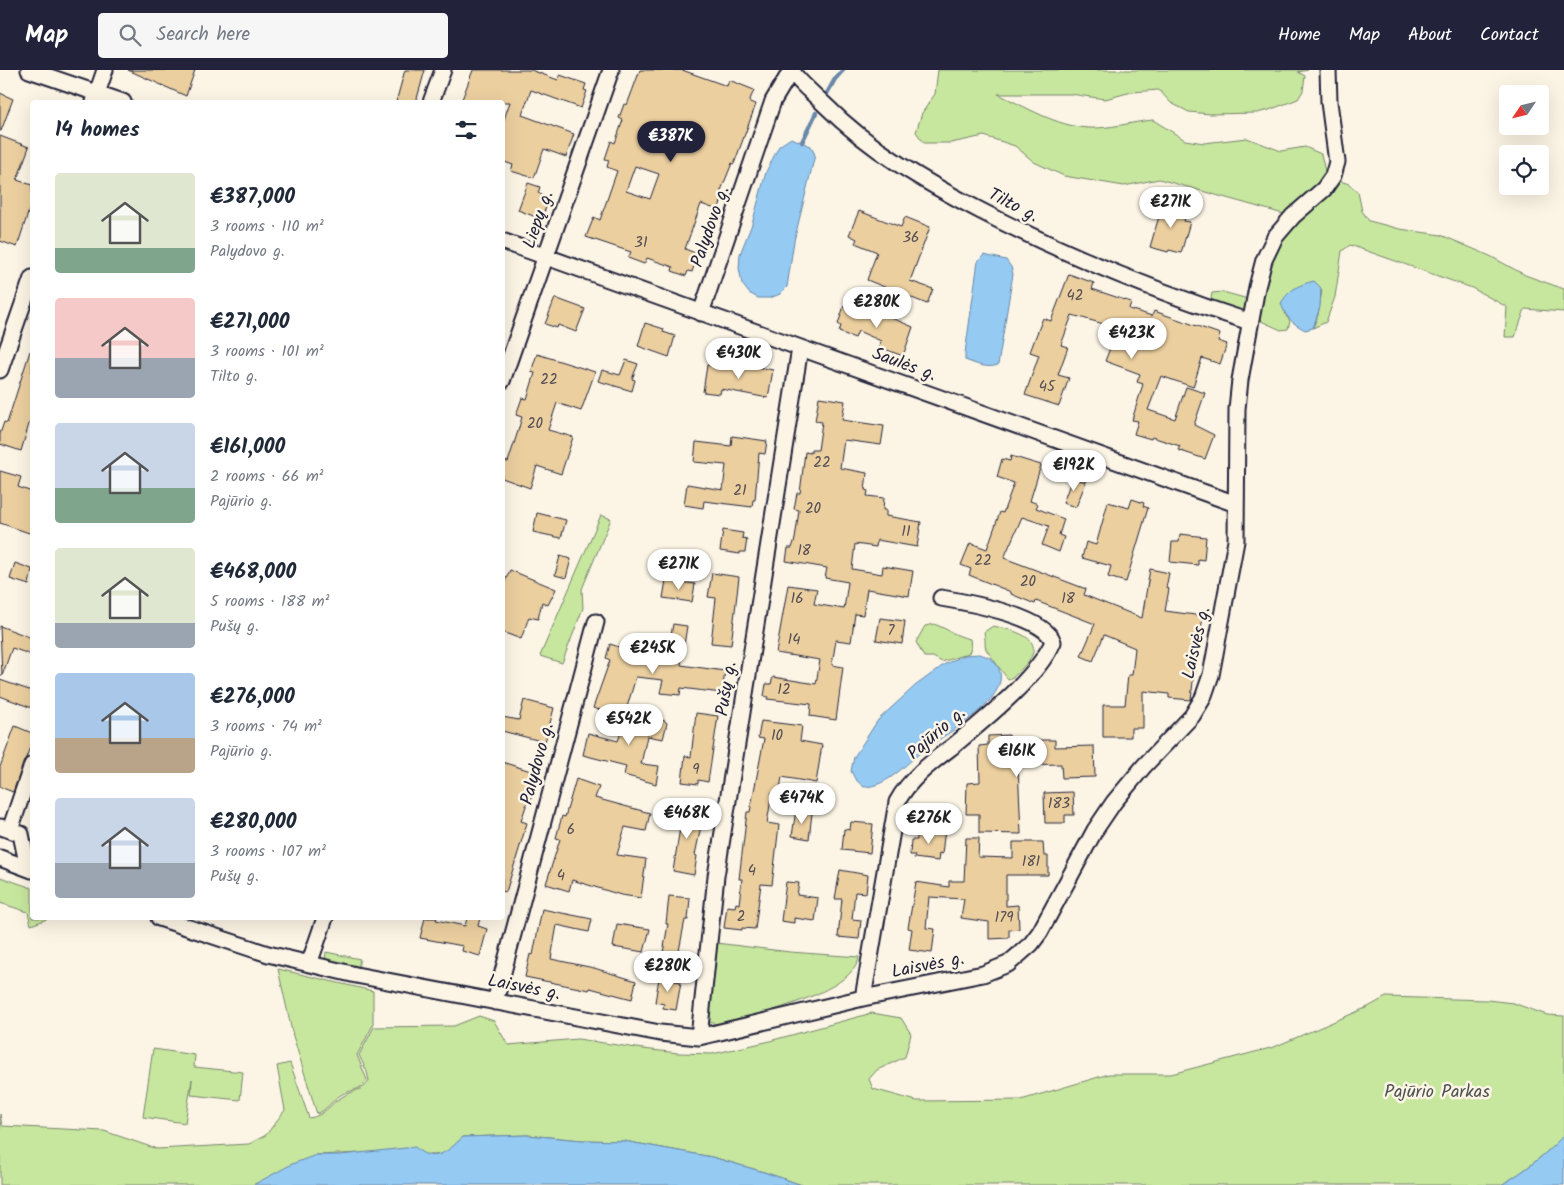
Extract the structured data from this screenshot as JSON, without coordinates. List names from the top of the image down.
{
  "streets": {
    "street": [
      "Tilto g.",
      "Liepų g.",
      "Palydovo g.",
      "Saulės g.",
      "Laisvės g.",
      "Pušų g.",
      "Pajūrio g."
    ]
  },
  "crossings": [
    ["Tilto g.", "Palydovo g."],
    ["Tilto g.", "Laisvės g."],
    ["Liepų g.", "Saulės g."],
    ["Palydovo g.", "Saulės g."],
    ["Palydovo g.", "Laisvės g."],
    ["Saulės g.", "Laisvės g."],
    ["Saulės g.", "Pušų g."],
    ["Laisvės g.", "Pušų g."],
    ["Laisvės g.", "Pajūrio g."]
  ],
  "parks": ["Pajūrio Parkas"],
  "house_numbers": [
    "36",
    "31",
    "42",
    "22",
    "45",
    "20",
    "22",
    "21",
    "20",
    "11",
    "18",
    "22",
    "20",
    "16",
    "18",
    "7",
    "14",
    "12",
    "10",
    "9",
    "183",
    "6",
    "181",
    "4",
    "4",
    "2",
    "179"
  ],
  "north": "bottom left",
  "page": {
    "header": "Map",
    "search": "Search here",
    "nav": [
      "Home",
      "Map",
      "About",
      "Contact"
    ],
    "heading": "14 homes",
    "price": [
      "€387K",
      "€271K",
      "€280K",
      "€423K",
      "€430K",
      "€192K",
      "€271K",
      "€245K",
      "€542K",
      "€161K",
      "€474K",
      "€468K",
      "€276K",
      "€280K"
    ],
    "list": [
      {
        "name": "€387,000",
        "note": "3 rooms · 110 m² · Palydovo g."
      },
      {
        "name": "€271,000",
        "note": "3 rooms · 101 m² · Tilto g."
      },
      {
        "name": "€161,000",
        "note": "2 rooms · 66 m² · Pajūrio g."
      },
      {
        "name": "€468,000",
        "note": "5 rooms · 188 m² · Pušų g."
      },
      {
        "name": "€276,000",
        "note": "3 rooms · 74 m² · Pajūrio g."
      },
      {
        "name": "€280,000",
        "note": "3 rooms · 107 m² · Pušų g."
      }
    ]
  }
}
